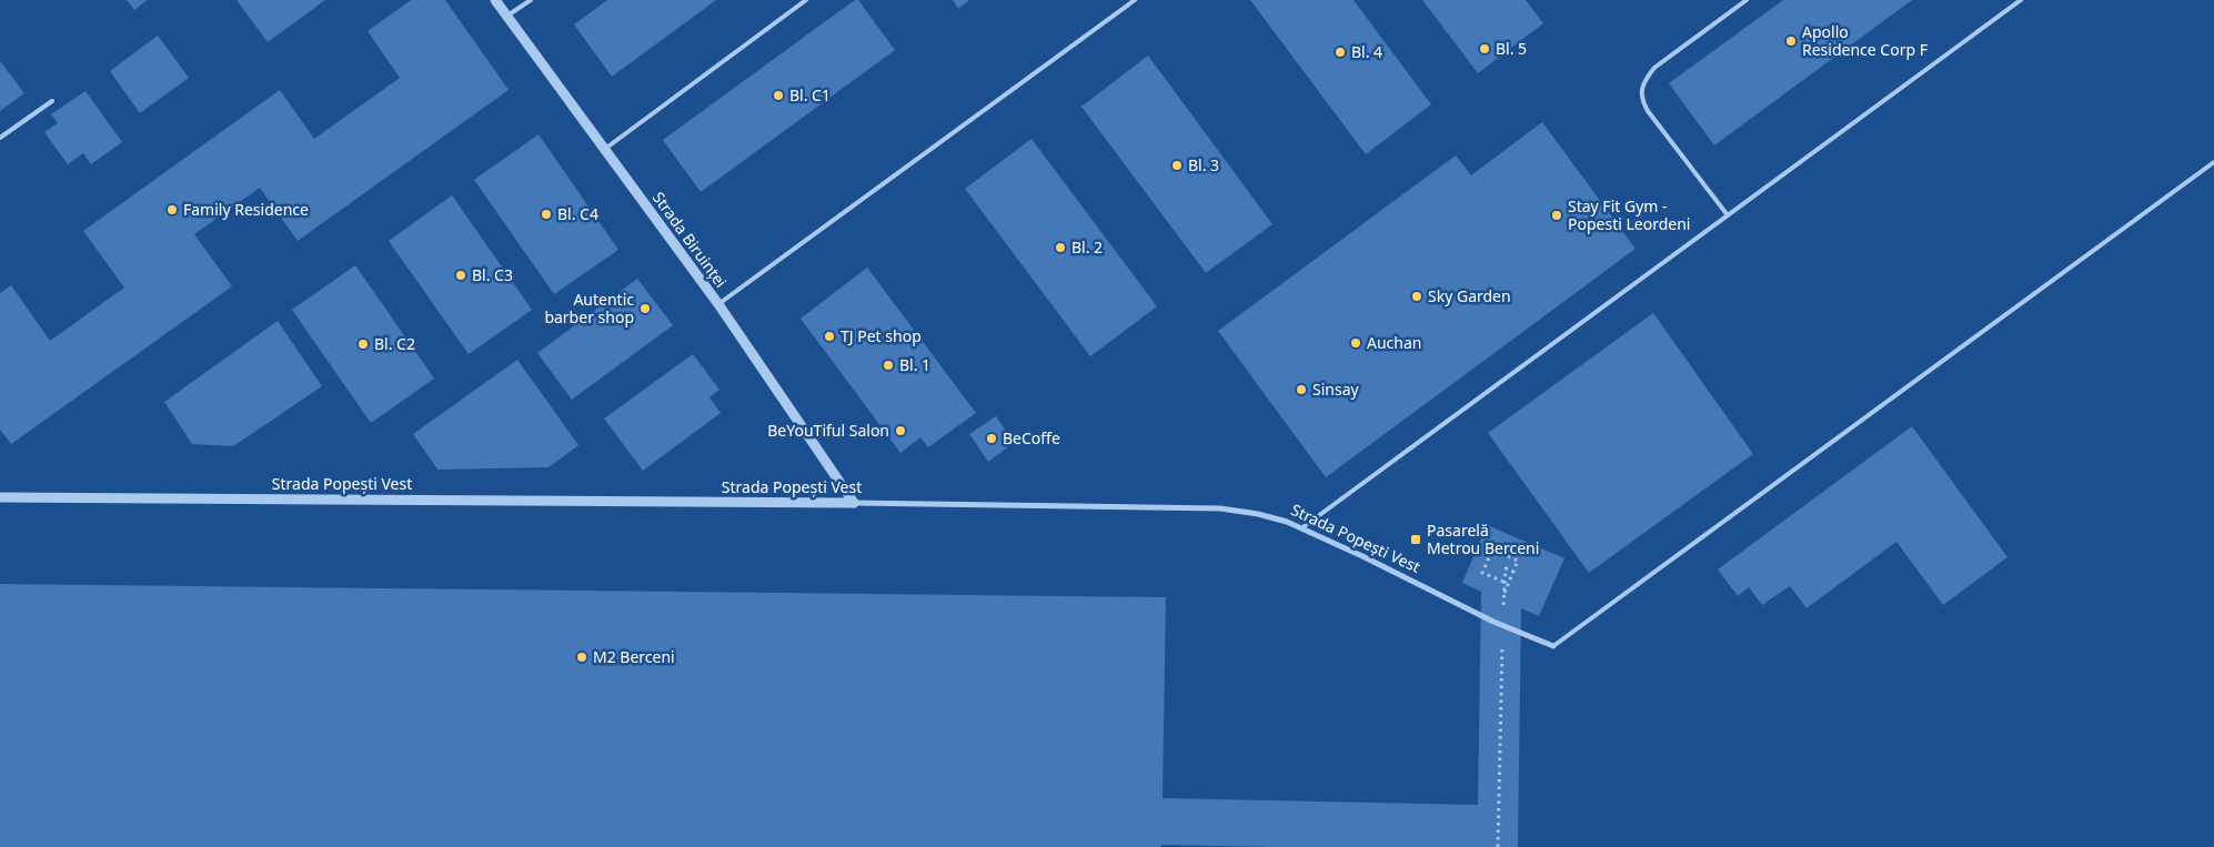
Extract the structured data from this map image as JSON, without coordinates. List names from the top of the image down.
{
  "streets": {
    "street": ["Strada Biruinței", "Strada Popești Vest"]
  },
  "crossings": [
    ["Strada Biruinței", "Strada Popești Vest"]
  ],
  "places": {
    "other": [
      "Apollo Residence Corp F",
      "Bl. 5",
      "Bl. 4",
      "Bl. C1",
      "Bl. 3",
      "Family Residence",
      "Bl. C4",
      "Stay Fit Gym - Popesti Leordeni",
      "Bl. 2",
      "Bl. C3",
      "Sky Garden",
      "Autentic barber shop",
      "TJ Pet shop",
      "Auchan",
      "Bl. C2",
      "Bl. 1",
      "Sinsay",
      "BeYouTiful Salon",
      "BeCoffe",
      "M2 Berceni"
    ],
    "transit": ["Pasarelă Metrou Berceni"]
  }
}
